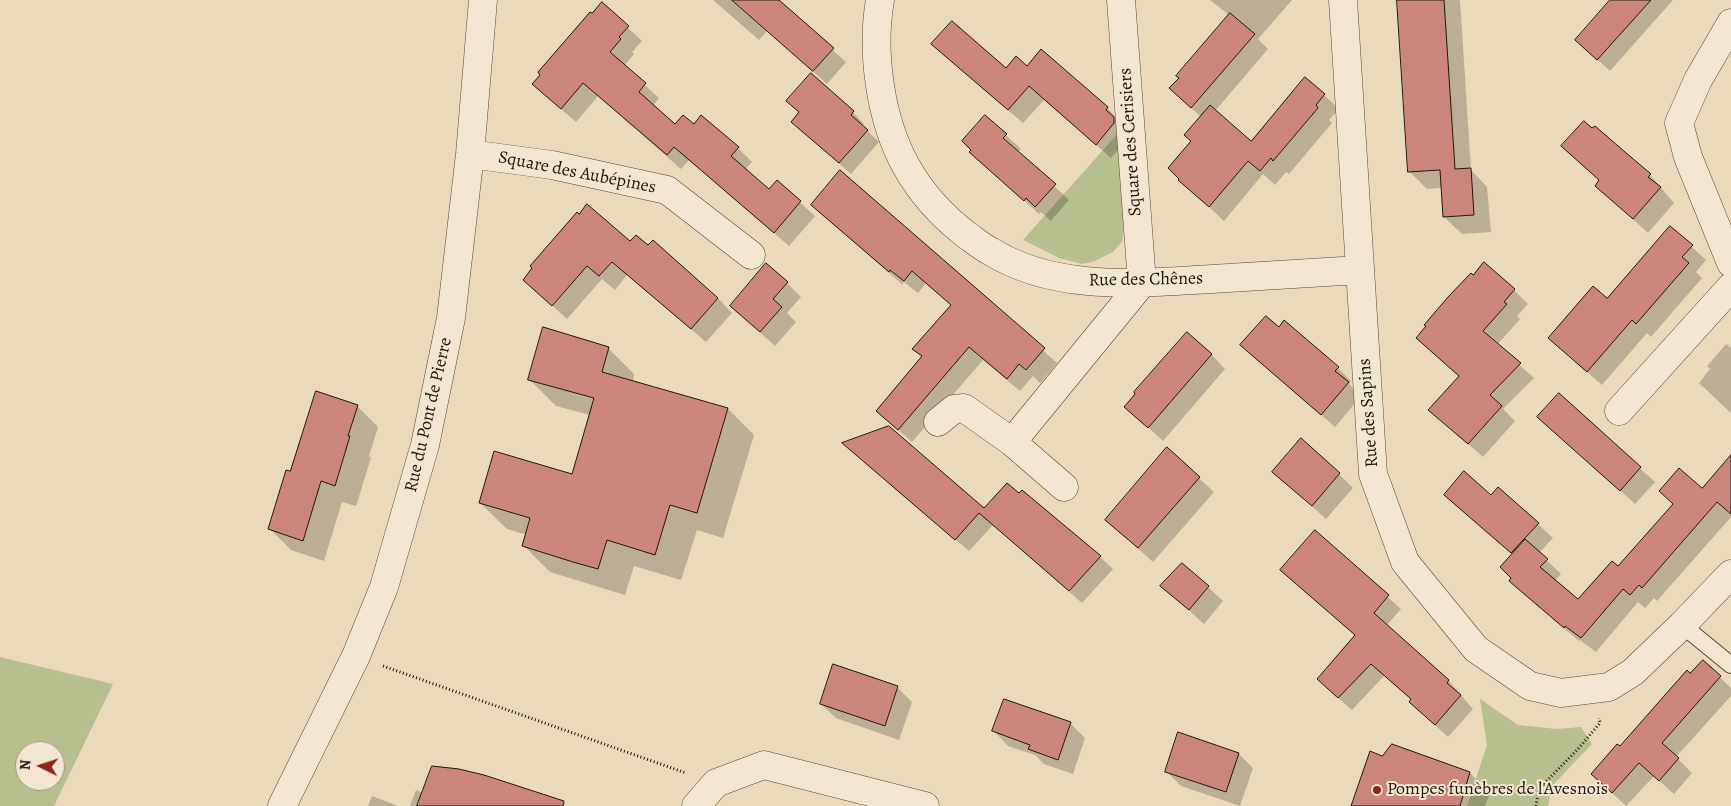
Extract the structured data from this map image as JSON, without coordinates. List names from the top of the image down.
{
  "streets": {
    "street": [
      "Square des Cerisiers",
      "Square des Aubépines",
      "Rue des Chênes",
      "Rue des Sapins",
      "Rue du Pont de Pierre"
    ]
  },
  "crossings": [
    ["Square des Cerisiers", "Rue des Chênes"],
    ["Square des Aubépines", "Rue du Pont de Pierre"],
    ["Rue des Chênes", "Rue des Sapins"]
  ],
  "places": ["Pompes funèbres de l'Avesnois"],
  "north": "left"
}
